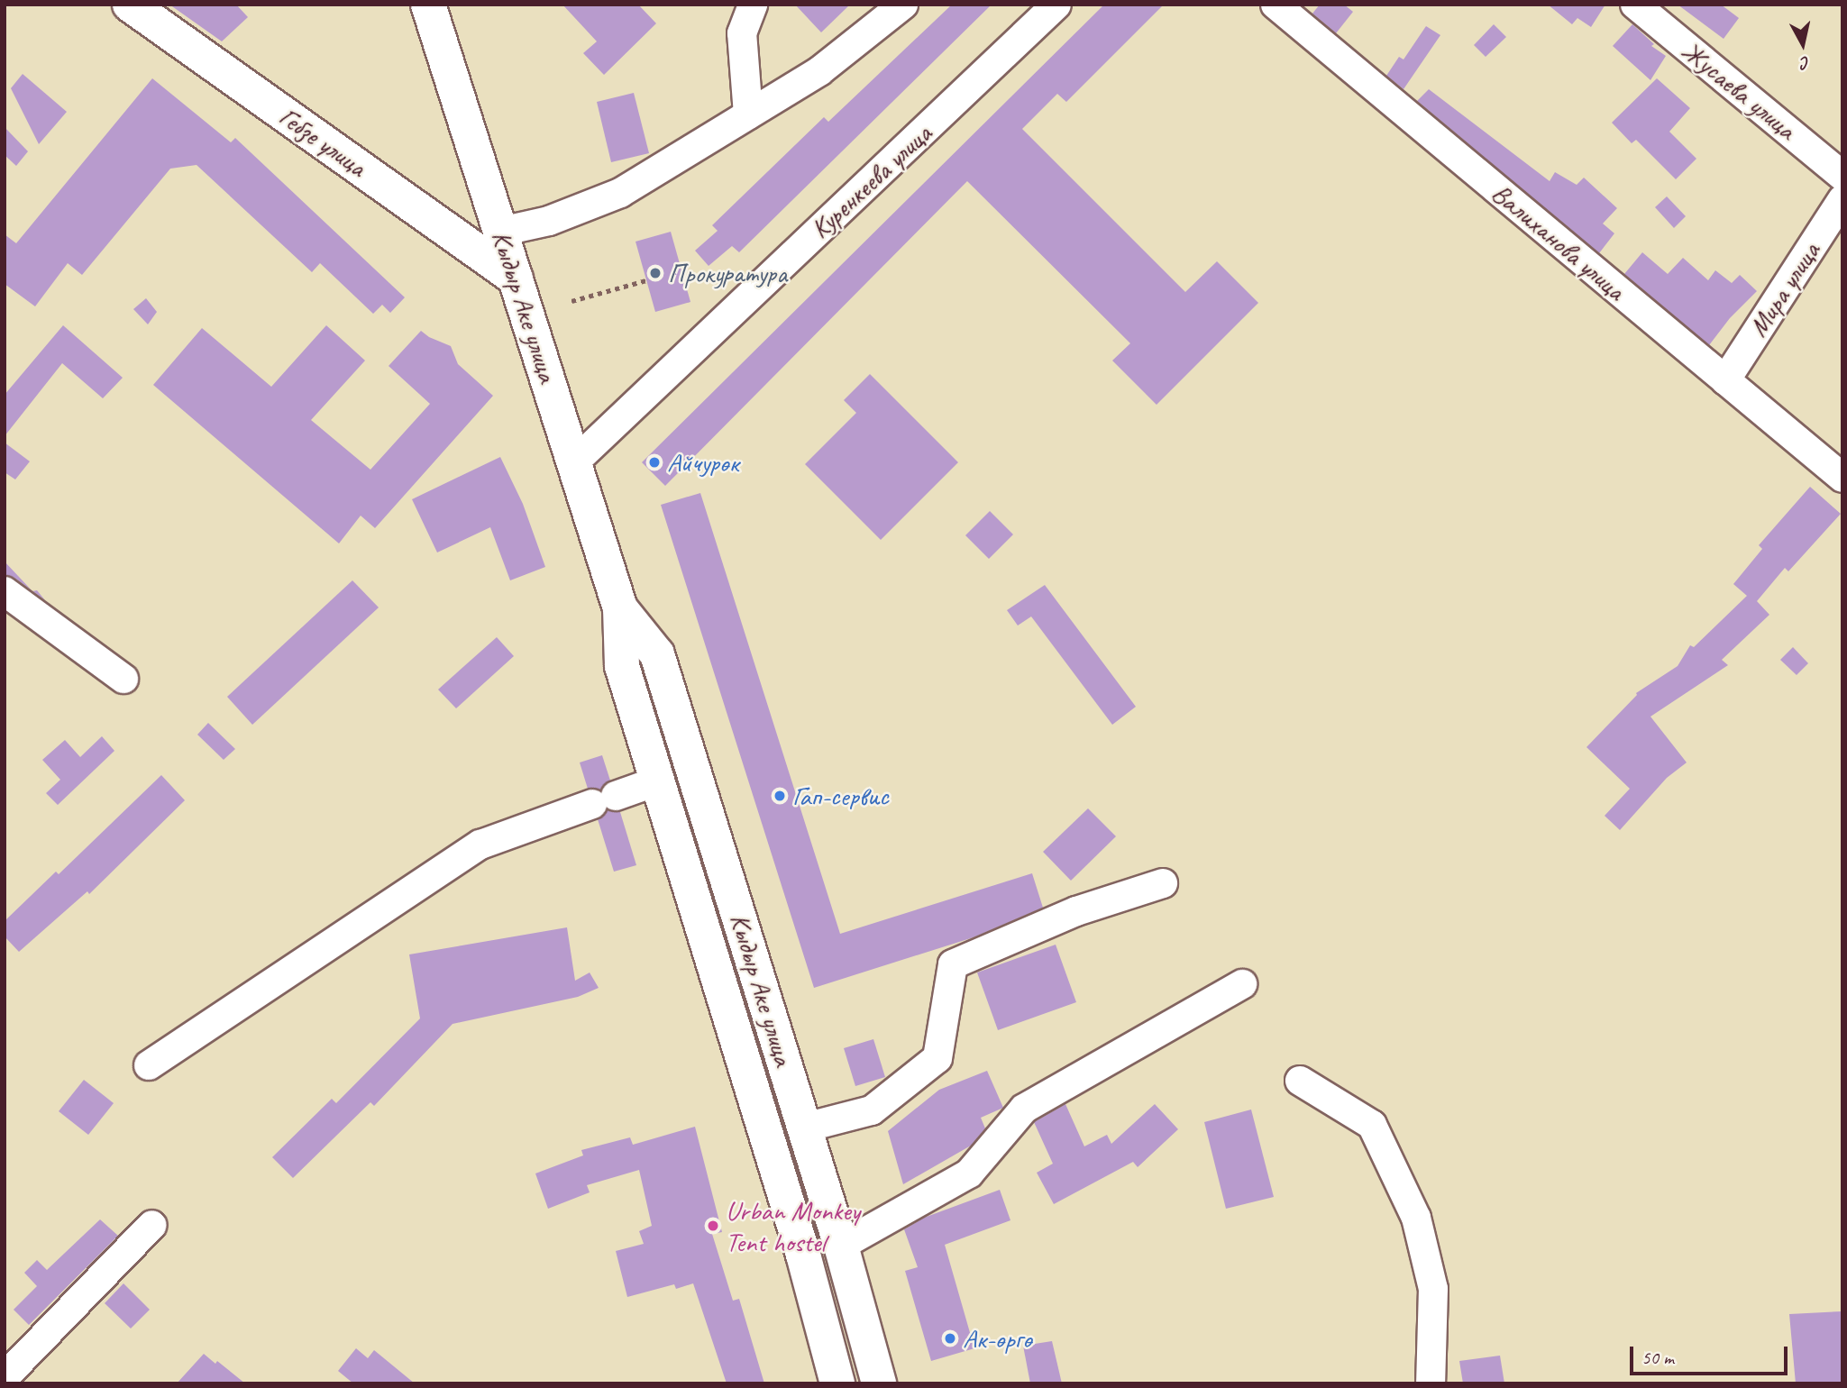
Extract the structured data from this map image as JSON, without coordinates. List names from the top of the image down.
{
  "streets": {
    "main road": ["Гебзе улица", "Кыдыр Аке улица"],
    "street": [
      "Жусаева улица",
      "Куренкеева улица",
      "Валиханова улица",
      "Мира улица"
    ]
  },
  "crossings": [
    ["Гебзе улица", "Кыдыр Аке улица"],
    ["Куренкеева улица", "Кыдыр Аке улица"],
    ["Валиханова улица", "Мира улица"]
  ],
  "places": [
    "Прокуратура",
    "Айчурөк",
    "Гап-сервис",
    "Urban Monkey Tent hostel",
    "Ак-өргө"
  ],
  "scale_bar": "50 m",
  "north": "bottom"
}
